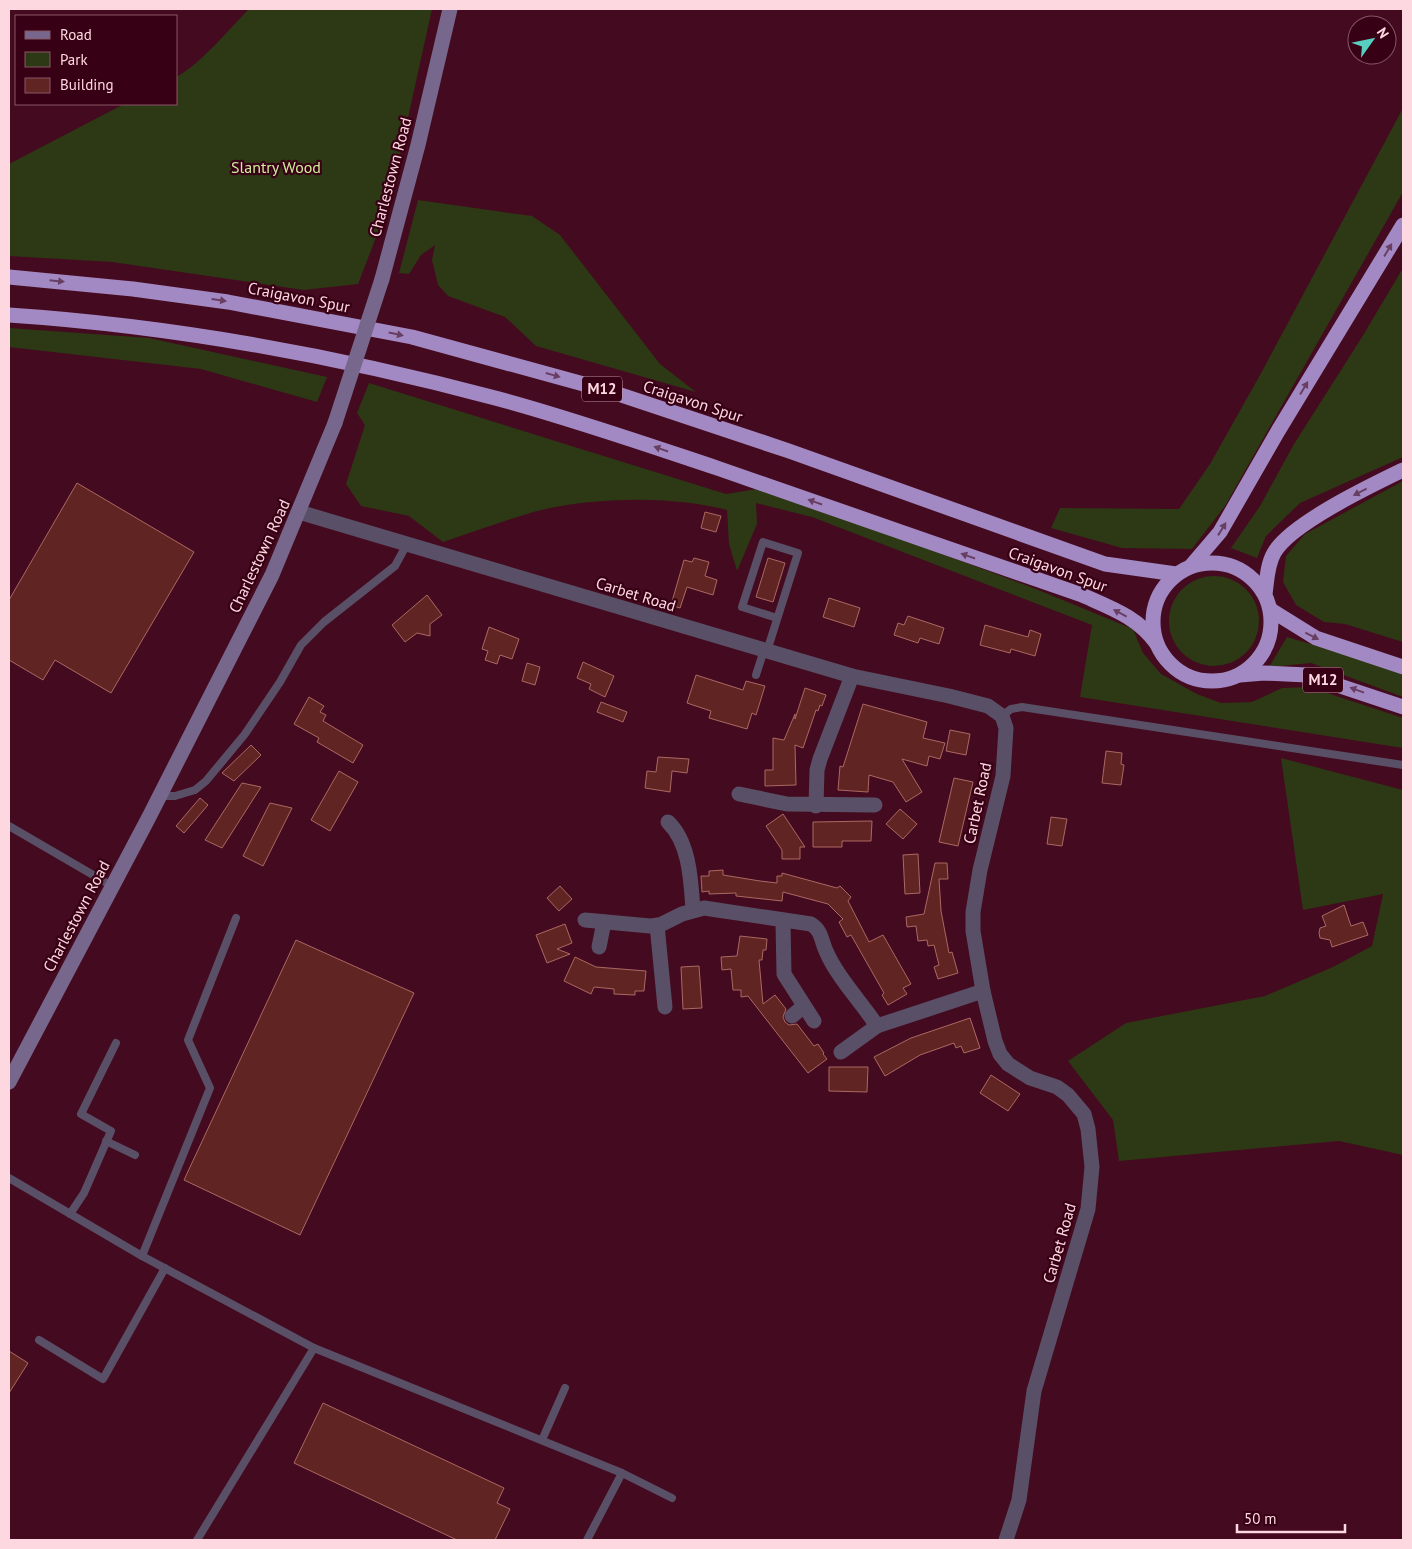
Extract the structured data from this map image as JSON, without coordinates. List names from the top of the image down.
{
  "streets": {
    "highway": ["Craigavon Spur", "M12"],
    "main road": ["Charlestown Road"],
    "street": ["Carbet Road"]
  },
  "crossings": [
    ["Charlestown Road", "Carbet Road"],
    ["Craigavon Spur", "M12"]
  ],
  "parks": ["Slantry Wood"],
  "legend": ["Road", "Park", "Building"],
  "scale_bar": "50 m",
  "north": "top right"
}
